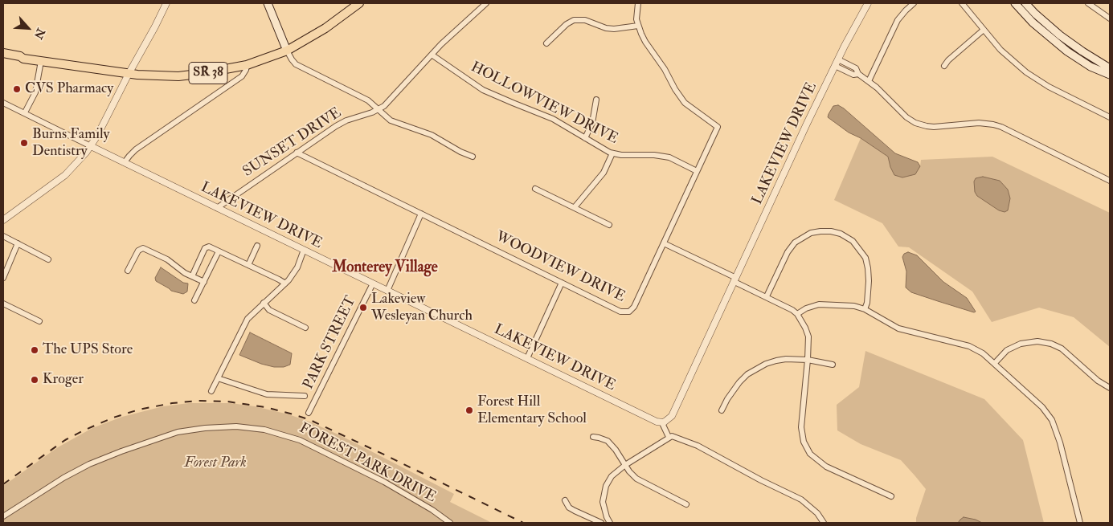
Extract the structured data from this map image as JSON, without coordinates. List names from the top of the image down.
{
  "streets": {
    "main road": ["SR 38"],
    "street": [
      "HOLLOWVIEW DRIVE",
      "SUNSET DRIVE",
      "LAKEVIEW DRIVE",
      "WOODVIEW DRIVE",
      "PARK STREET",
      "FOREST PARK DRIVE"
    ]
  },
  "crossings": [
    ["HOLLOWVIEW DRIVE", "SUNSET DRIVE"],
    ["HOLLOWVIEW DRIVE", "WOODVIEW DRIVE"],
    ["SUNSET DRIVE", "LAKEVIEW DRIVE"],
    ["SUNSET DRIVE", "WOODVIEW DRIVE"],
    ["LAKEVIEW DRIVE", "PARK STREET"]
  ],
  "districts": ["Monterey Village"],
  "parks": ["Forest Park"],
  "places": [
    "CVS Pharmacy",
    "Burns Family Dentistry",
    "Lakeview Wesleyan Church",
    "The UPS Store",
    "Kroger",
    "Forest Hill Elementary School"
  ],
  "north": "bottom right"
}
